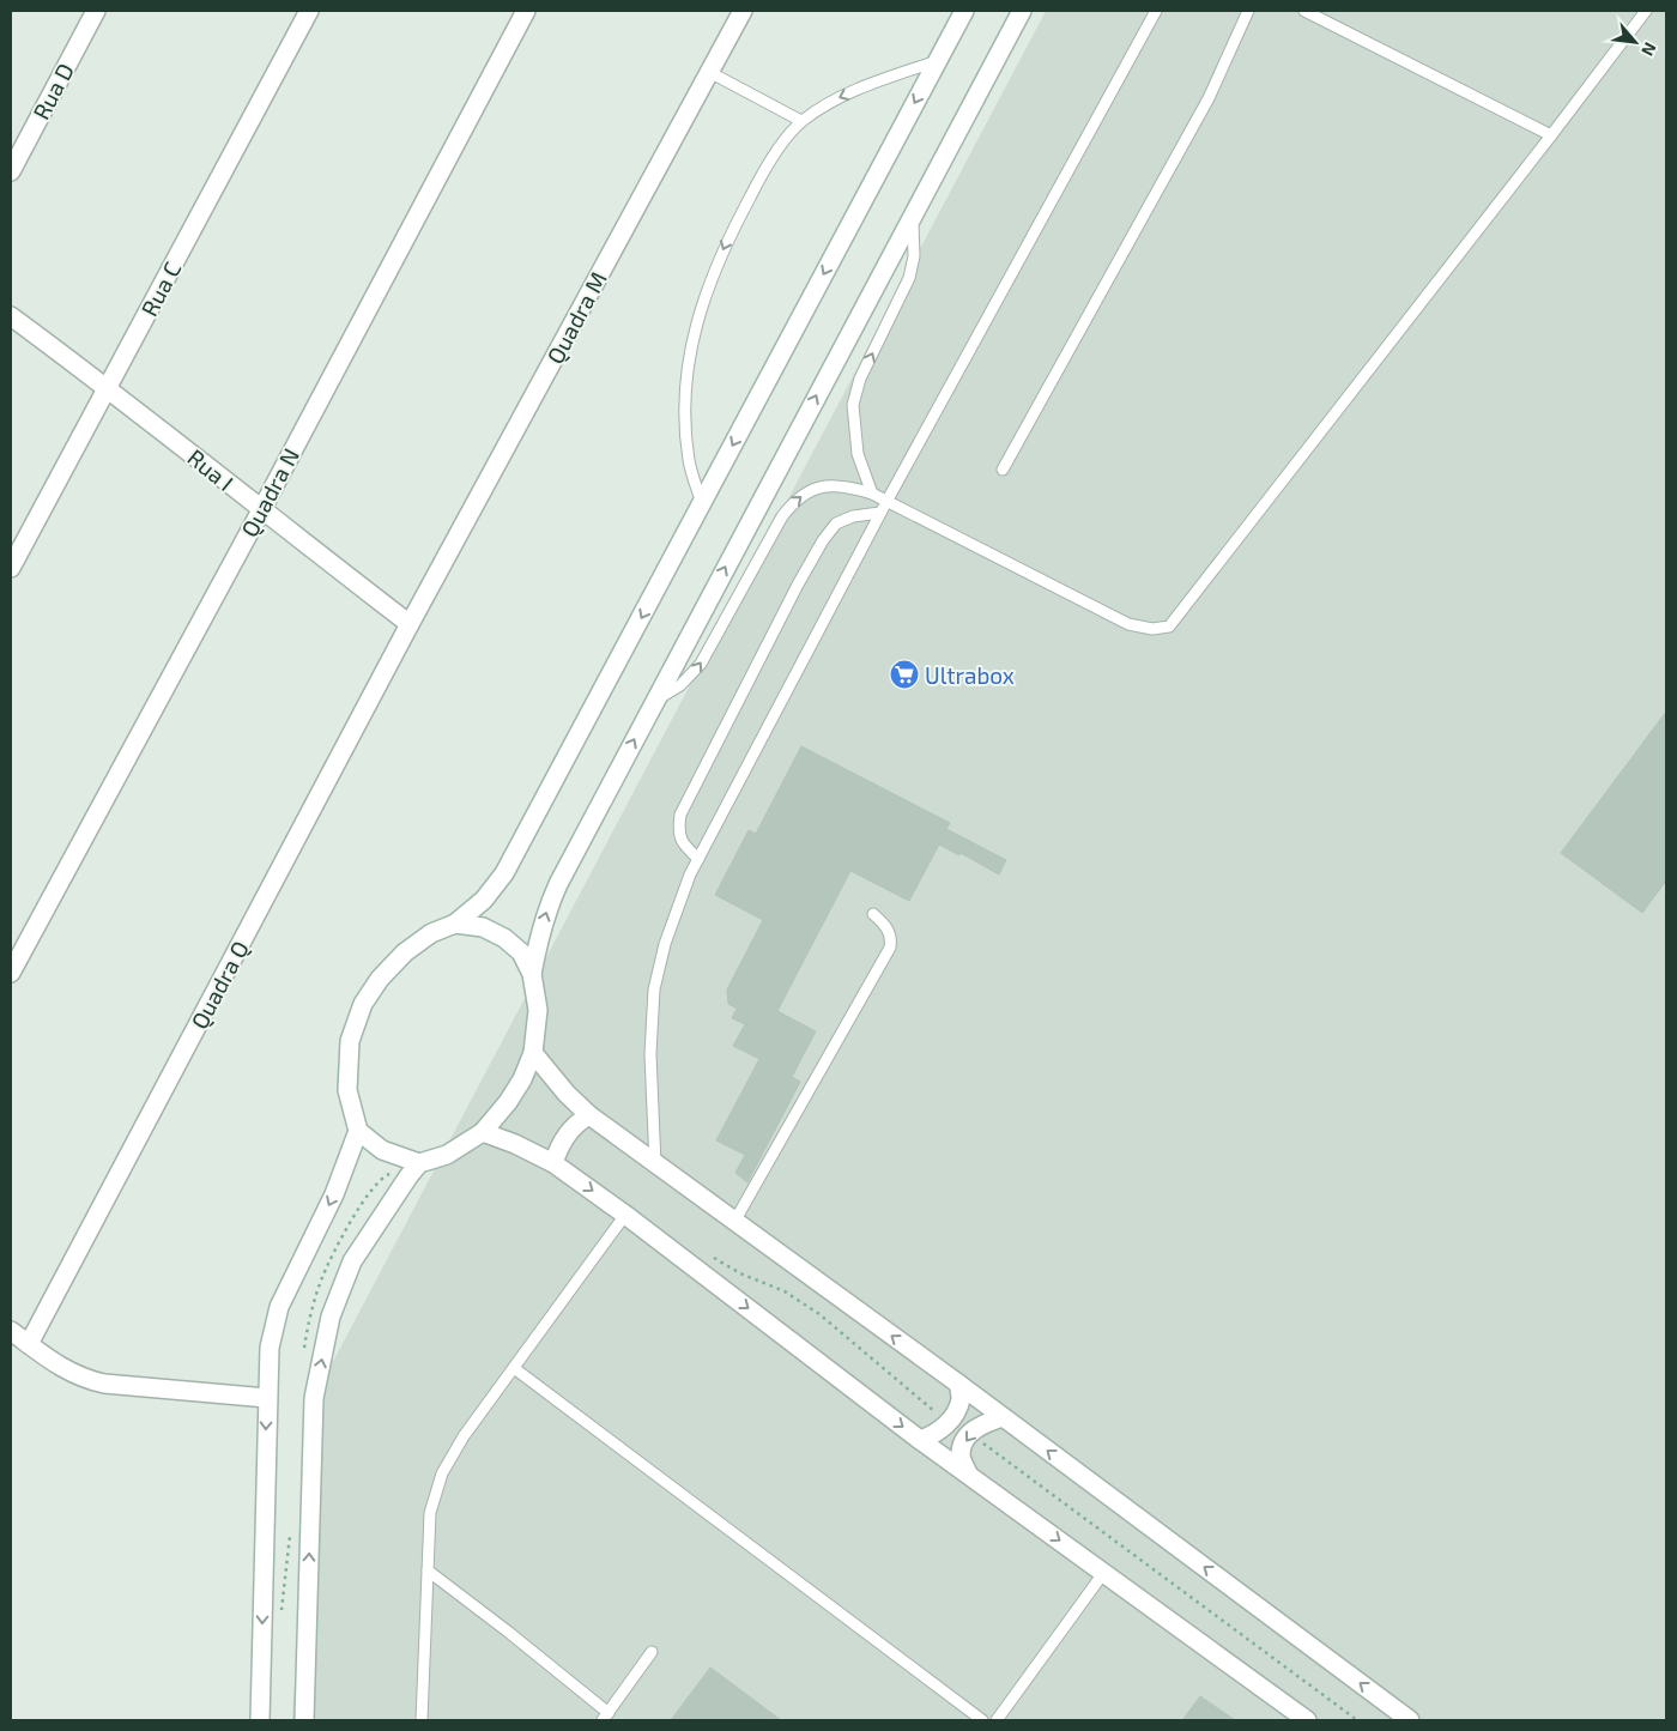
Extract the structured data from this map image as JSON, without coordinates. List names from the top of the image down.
{
  "streets": {
    "street": [
      "Rua D",
      "Rua C",
      "Quadra M",
      "Rua I",
      "Quadra N",
      "Quadra Q"
    ]
  },
  "crossings": [
    ["Rua C", "Rua I"],
    ["Quadra M", "Rua I"],
    ["Quadra M", "Quadra Q"],
    ["Rua I", "Quadra N"],
    ["Rua I", "Quadra Q"]
  ],
  "places": {
    "supermarket": ["Ultrabox"]
  },
  "north": "bottom right"
}
